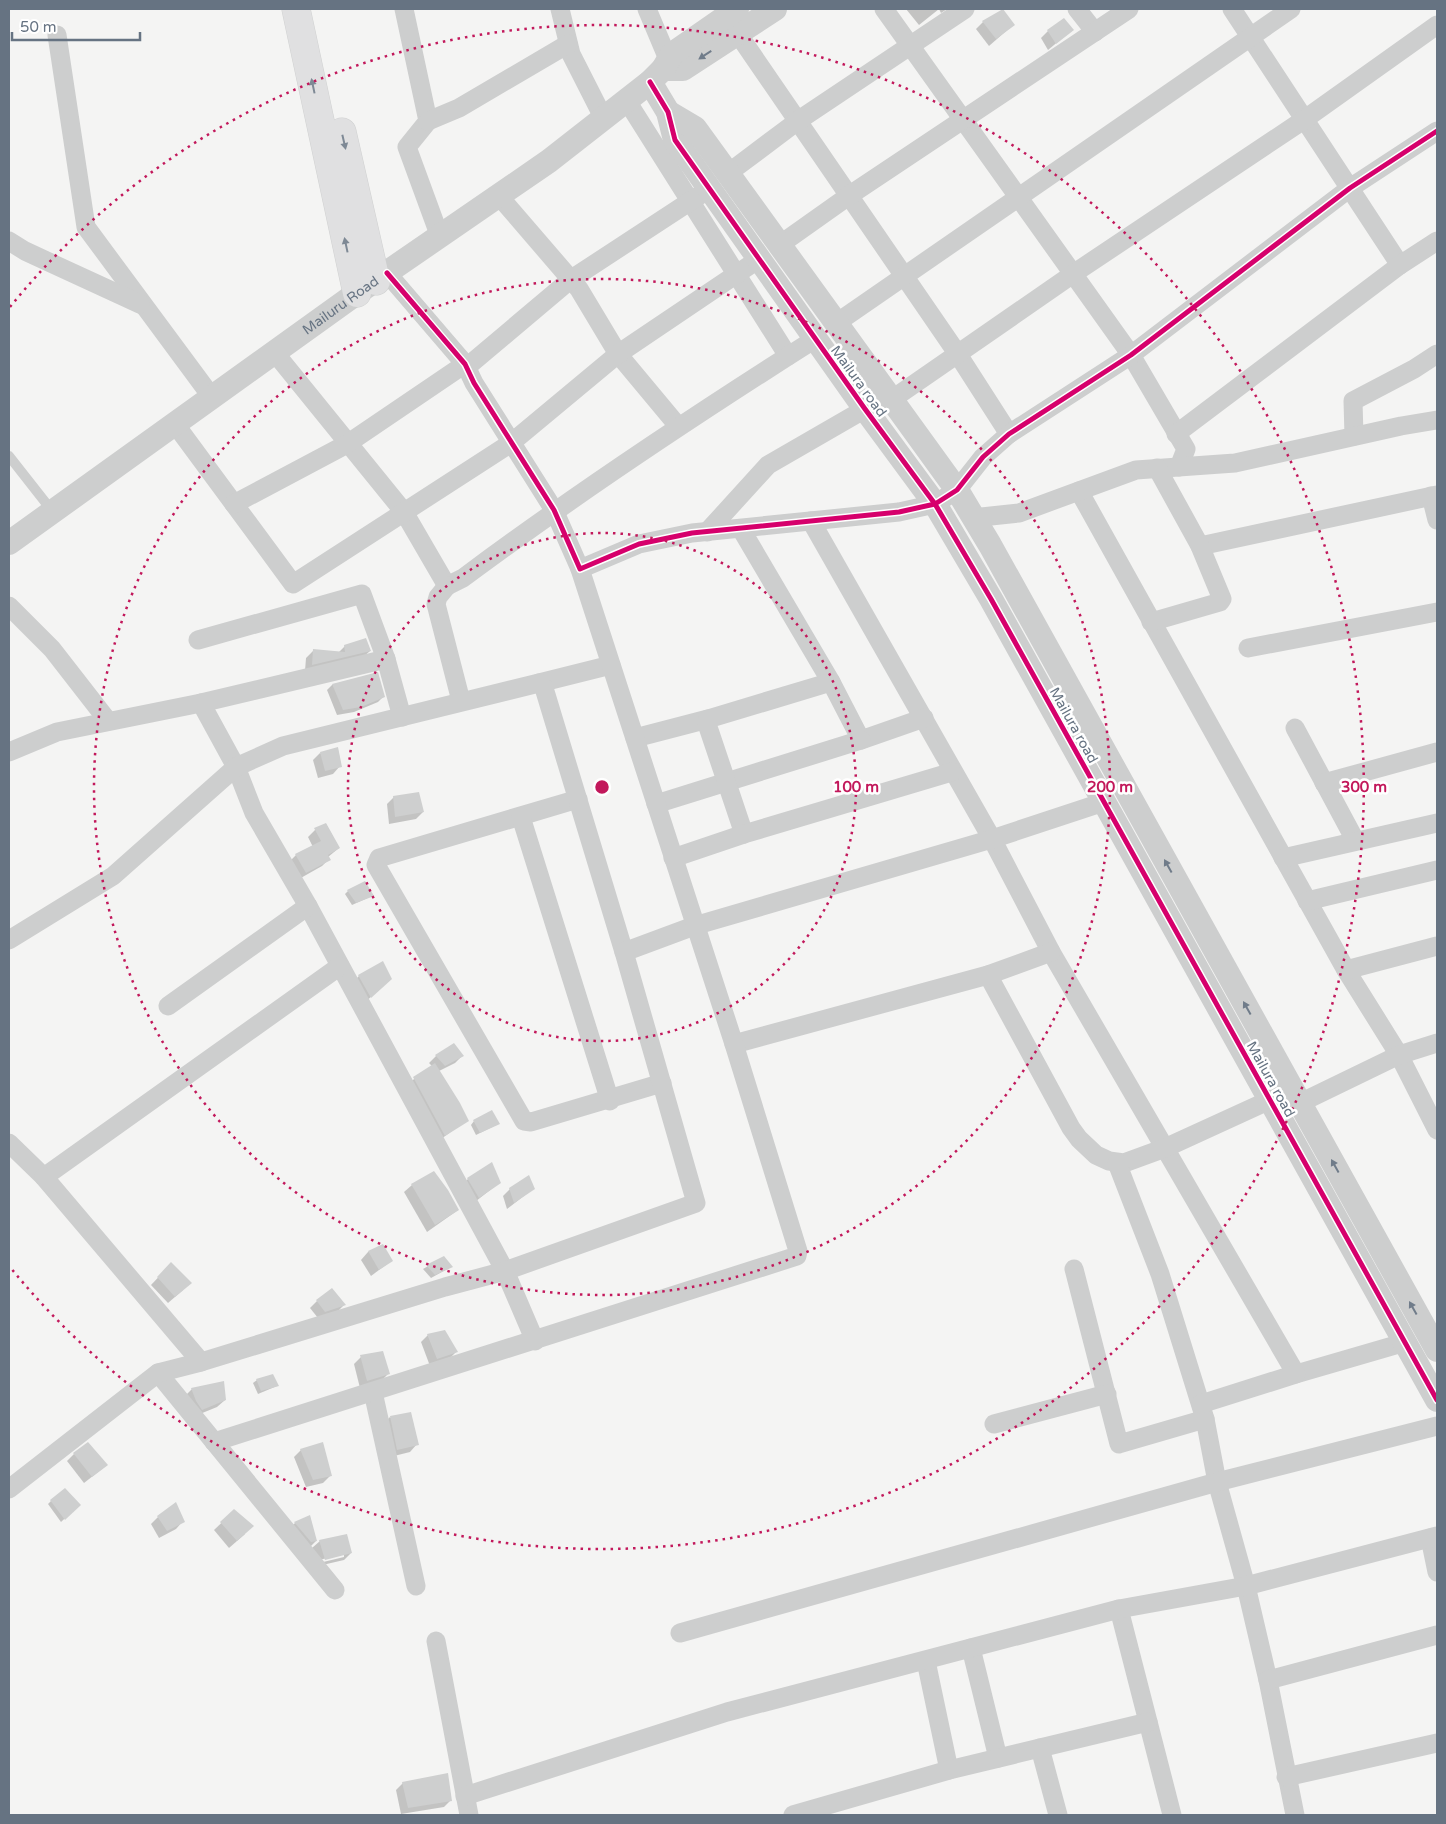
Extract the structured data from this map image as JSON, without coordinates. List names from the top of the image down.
{
  "streets": {
    "street": ["Mailuru Road", "Mailura road"]
  },
  "scale_bar": "50 m",
  "rings": ["100 m", "200 m", "300 m"]
}
